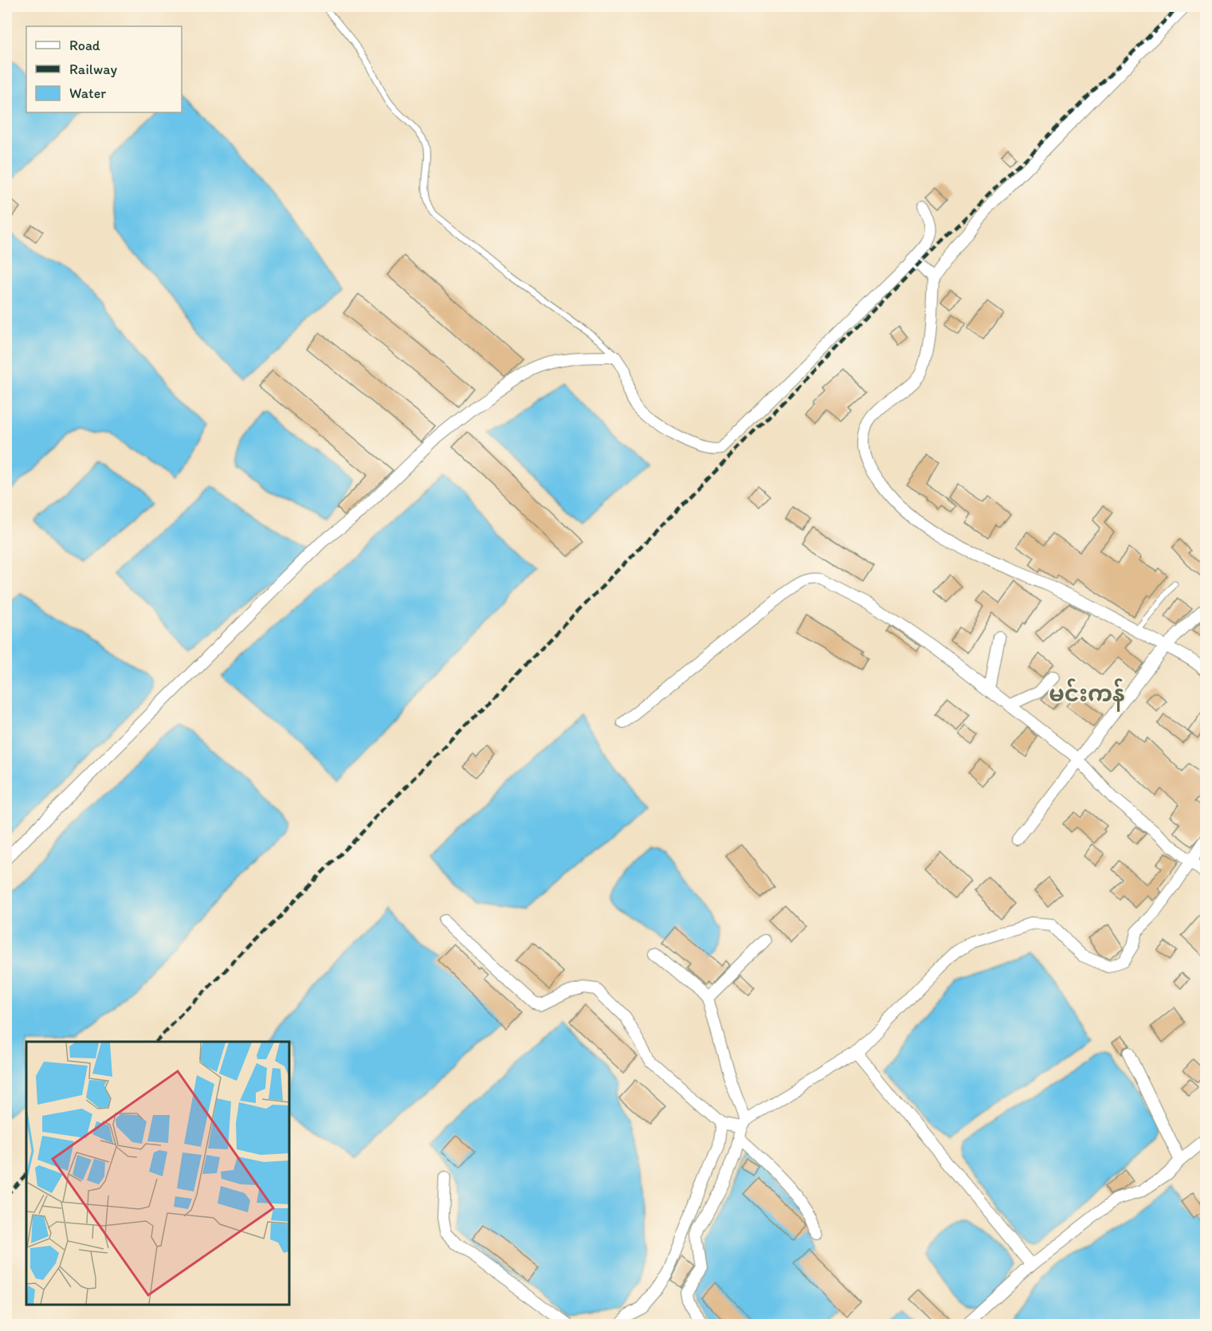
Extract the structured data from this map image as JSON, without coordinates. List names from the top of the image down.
{
  "districts": ["မင်းကန်"],
  "legend": ["Road", "Railway", "Water"]
}
